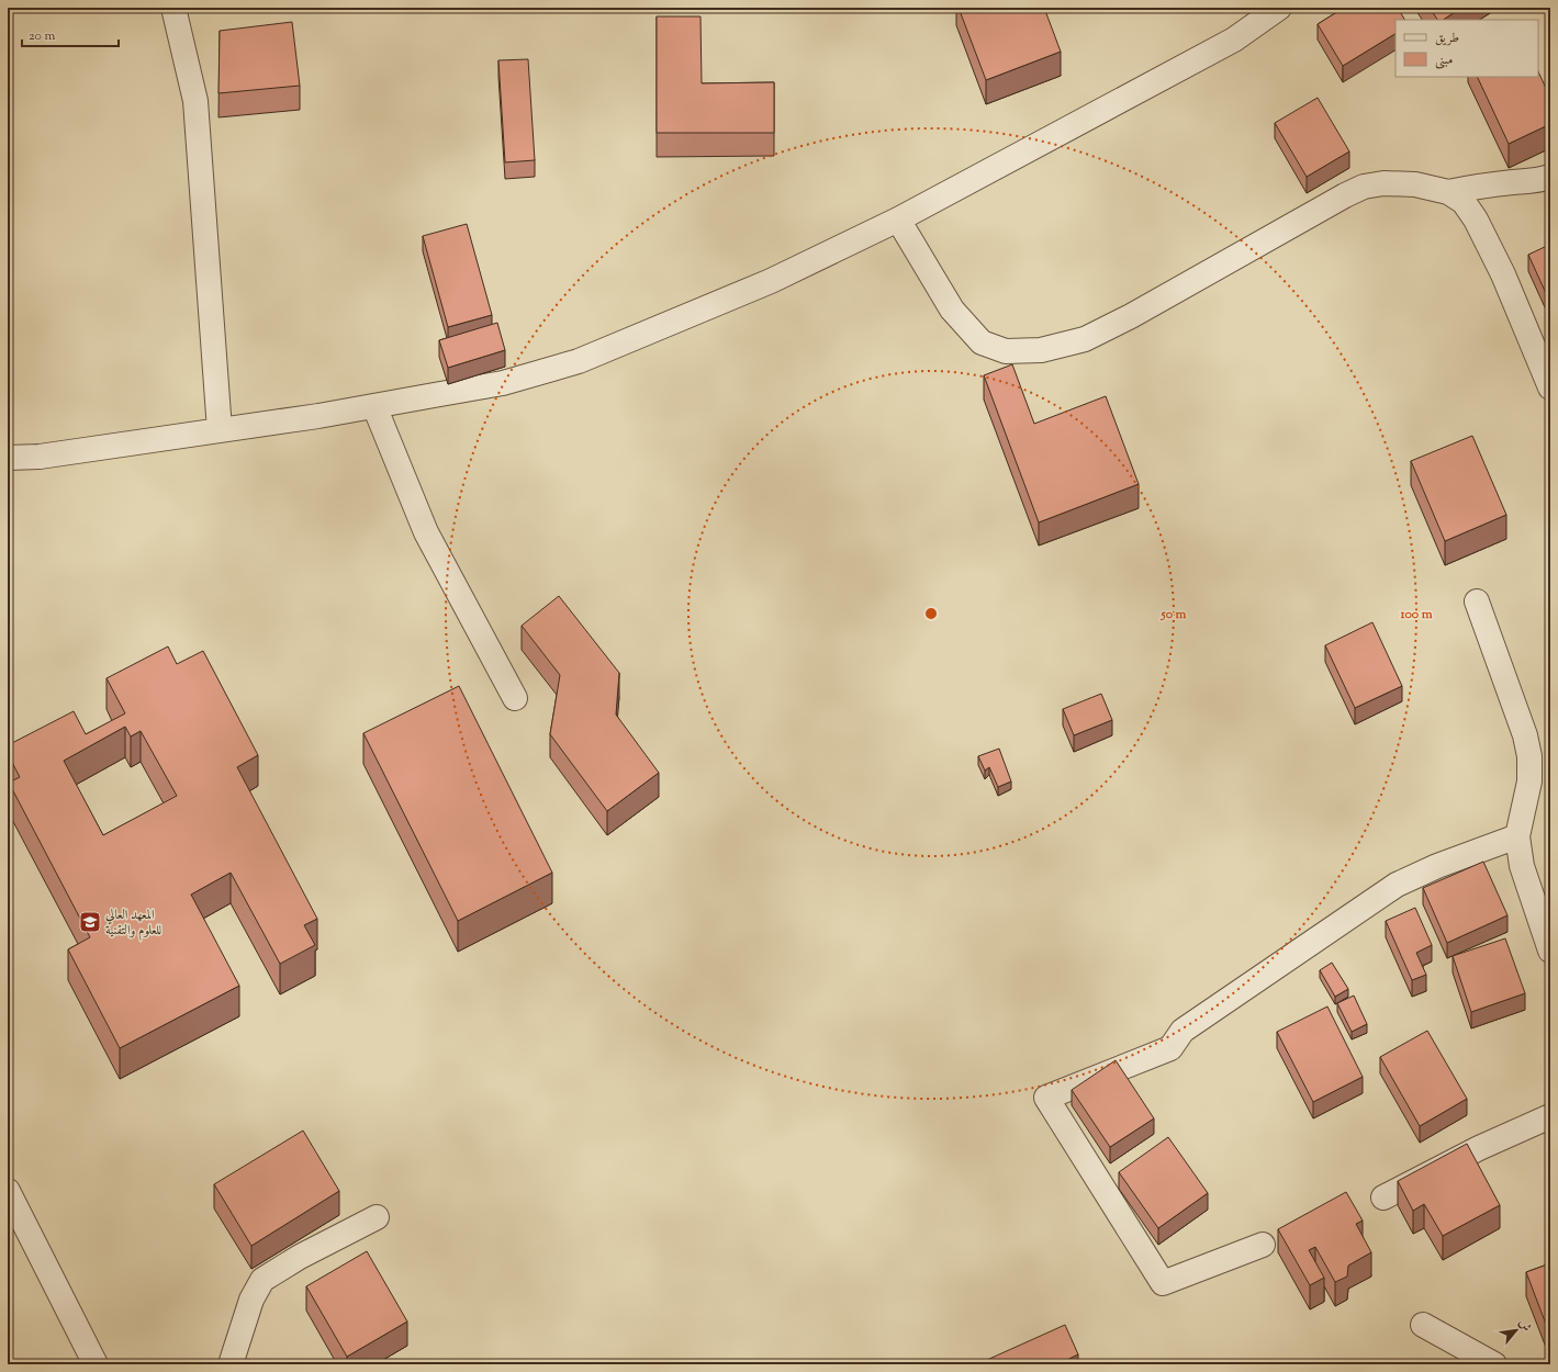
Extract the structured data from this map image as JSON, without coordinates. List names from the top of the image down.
{
  "places": {
    "school or university": ["المعهد العالي للعلوم والتقنية"]
  },
  "legend": ["طريق", "مبنى"],
  "scale_bar": "20 m",
  "north": "top right",
  "rings": ["50 m", "100 m"]
}
